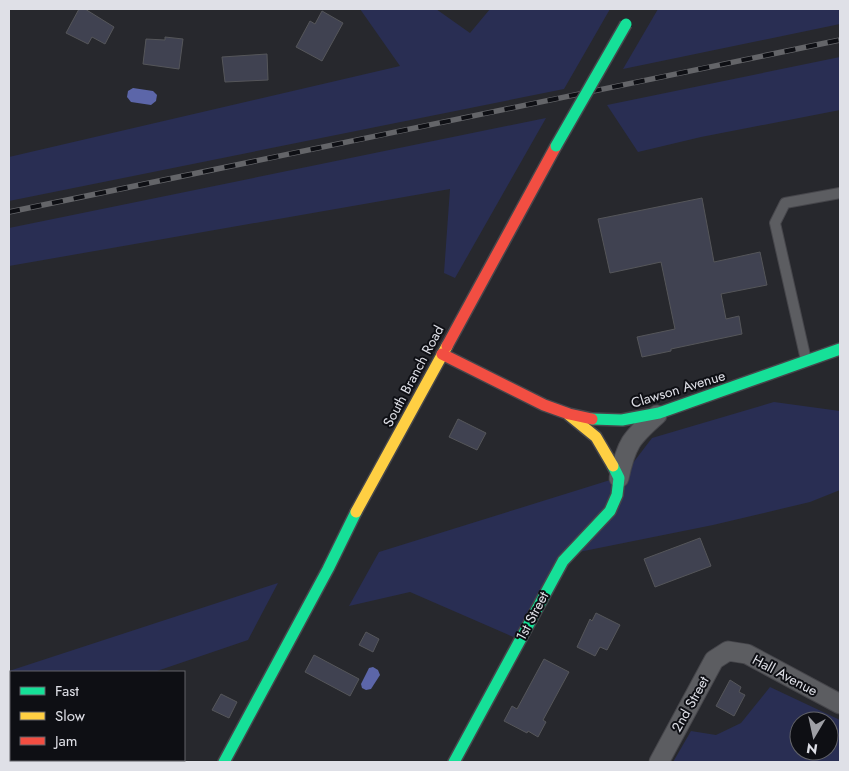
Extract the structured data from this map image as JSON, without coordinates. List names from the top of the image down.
{
  "streets": {
    "street": [
      "South Branch Road",
      "Clawson Avenue",
      "1st Street",
      "Hall Avenue",
      "2nd Street"
    ]
  },
  "crossings": [
    ["South Branch Road", "Clawson Avenue"],
    ["Clawson Avenue", "1st Street"],
    ["Hall Avenue", "2nd Street"]
  ],
  "legend": ["Fast", "Slow", "Jam"],
  "north": "bottom"
}
